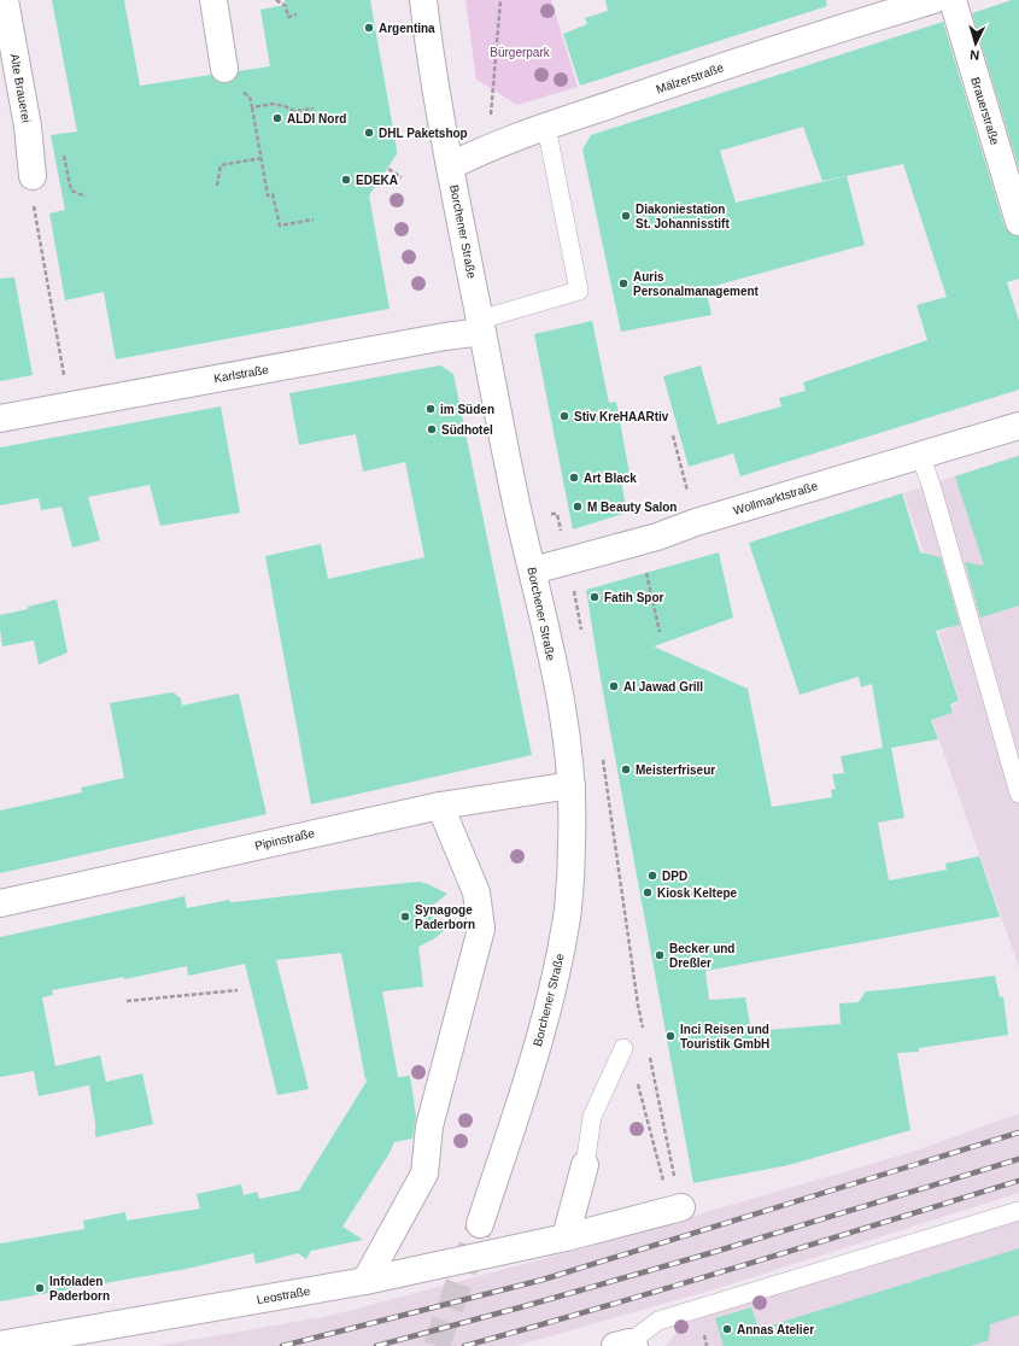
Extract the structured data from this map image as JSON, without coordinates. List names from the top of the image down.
{
  "streets": {
    "street": [
      "Mälzerstraße",
      "Alte Brauerei",
      "Brauerstraße",
      "Borchener Straße",
      "Karlstraße",
      "Wollmarktstraße",
      "Pipinstraße",
      "Leostraße"
    ]
  },
  "crossings": [
    ["Mälzerstraße", "Borchener Straße"],
    ["Borchener Straße", "Karlstraße"],
    ["Borchener Straße", "Wollmarktstraße"],
    ["Borchener Straße", "Pipinstraße"]
  ],
  "parks": ["Bürgerpark"],
  "places": [
    "Argentina",
    "ALDI Nord",
    "DHL Paketshop",
    "EDEKA",
    "Diakoniestation St. Johannisstift",
    "Auris Personalmanagement",
    "im Süden",
    "Stiv KreHAARtiv",
    "Südhotel",
    "Art Black",
    "M Beauty Salon",
    "Fatih Spor",
    "Al Jawad Grill",
    "Meisterfriseur",
    "DPD",
    "Kiosk Keltepe",
    "Synagoge Paderborn",
    "Becker und Dreßler",
    "Inci Reisen und Touristik GmbH",
    "Infoladen Paderborn",
    "Annas Atelier"
  ],
  "north": "bottom"
}
